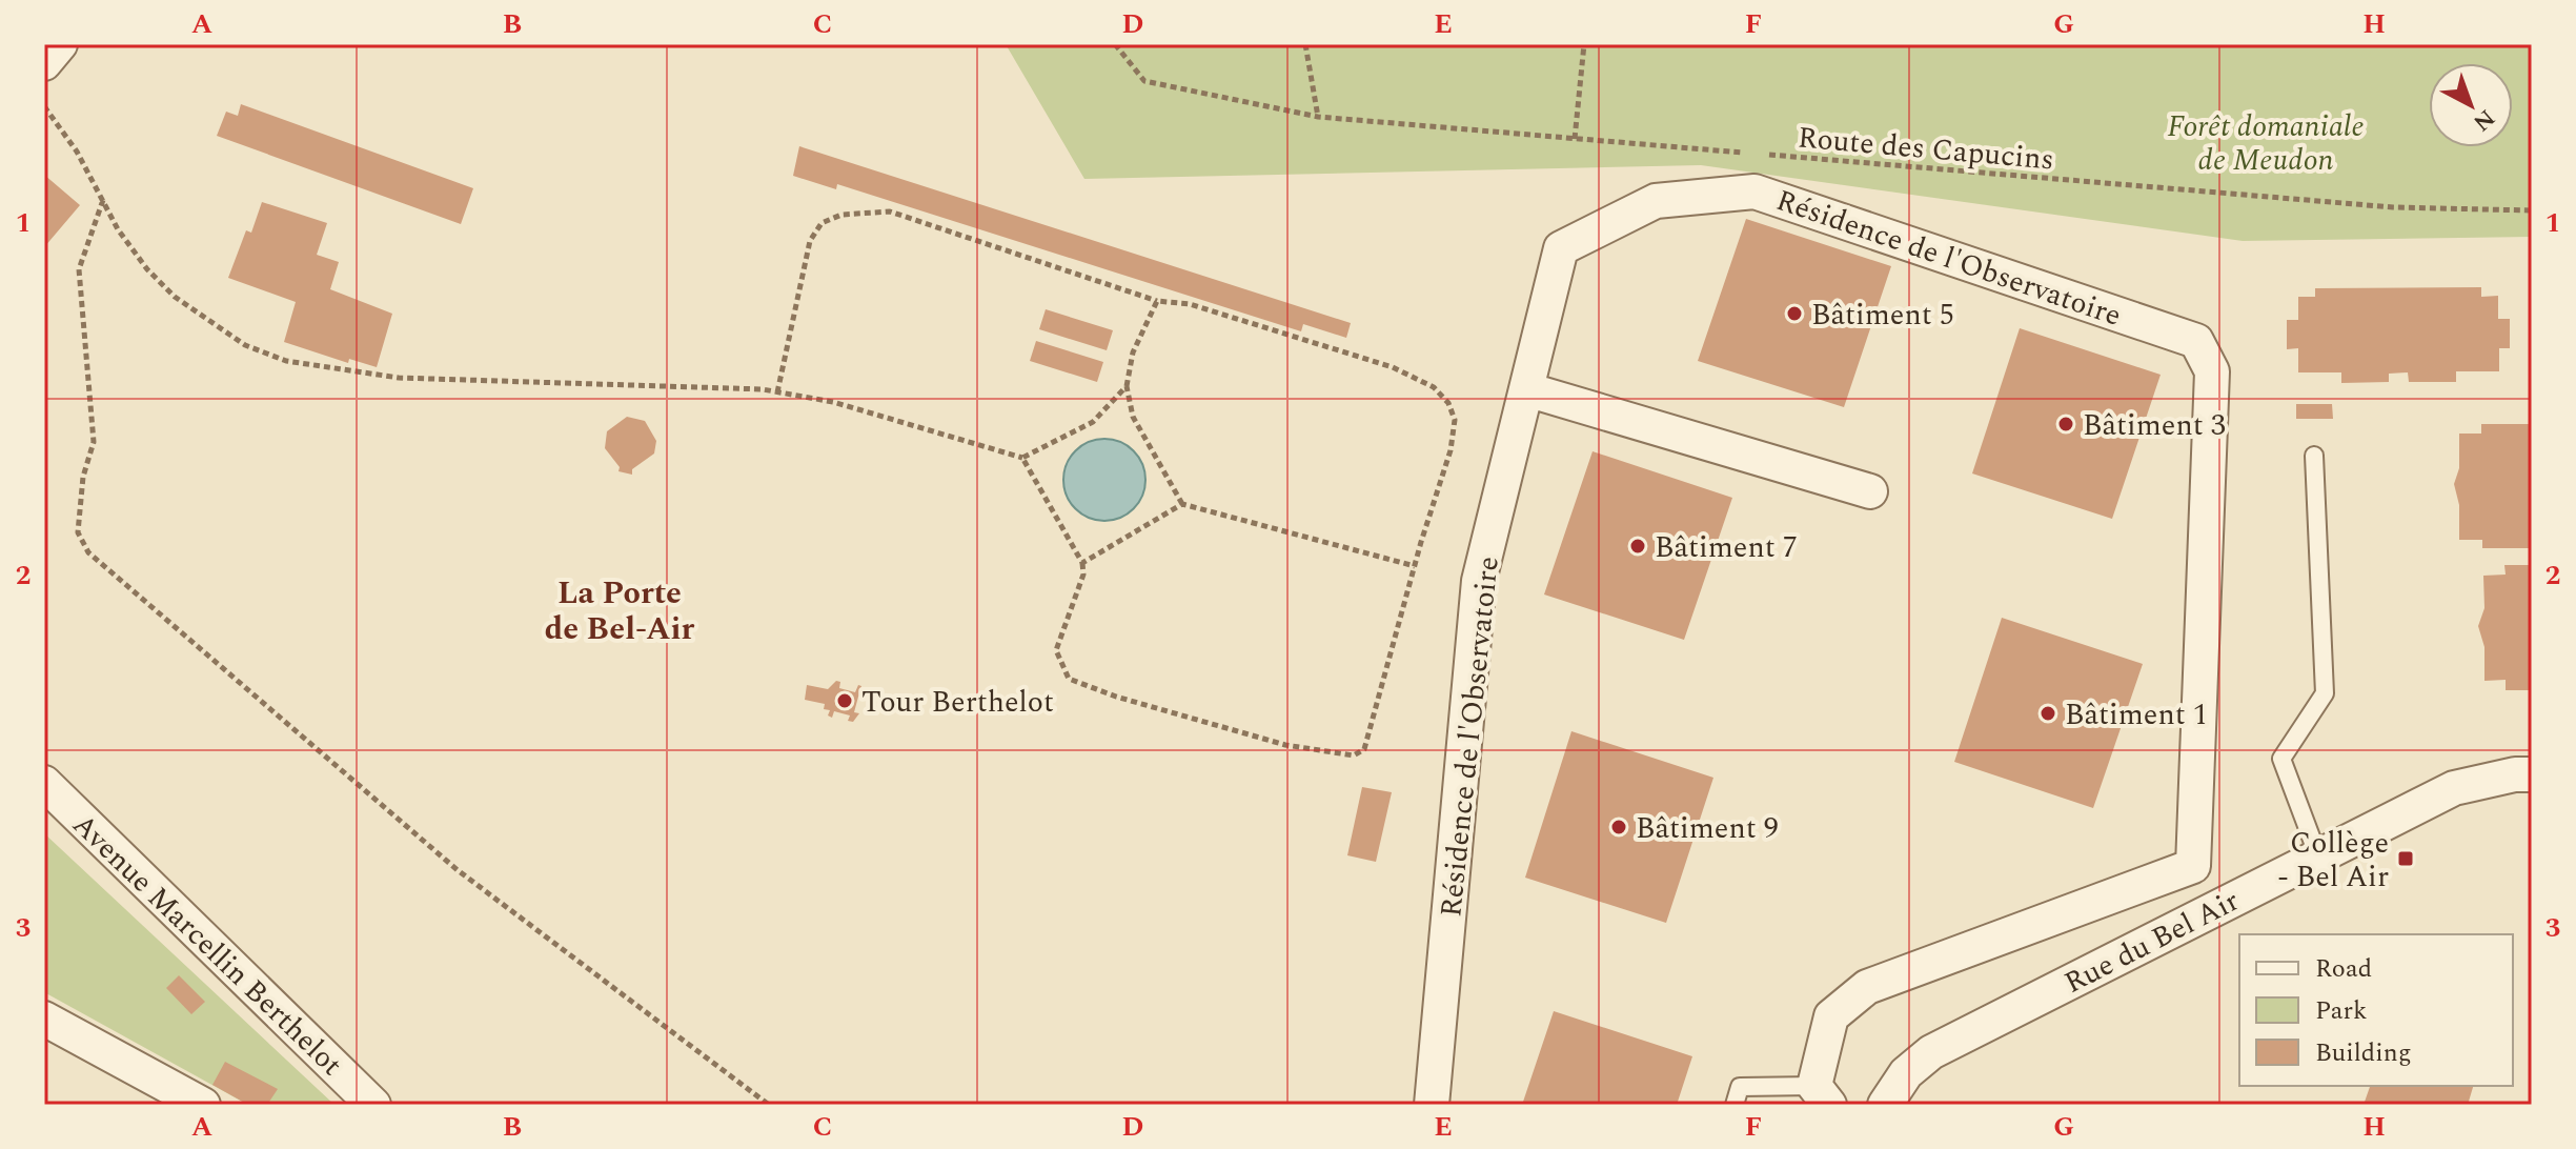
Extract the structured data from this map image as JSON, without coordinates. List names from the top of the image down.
{
  "streets": {
    "street": ["Résidence de l'Observatoire", "Rue du Bel Air", "Avenue Marcellin Berthelot"],
    "path": ["Route des Capucins"]
  },
  "districts": ["La Porte de Bel-Air"],
  "parks": ["Forêt domaniale de Meudon"],
  "places": {
    "other": [
      "Bâtiment 5",
      "Bâtiment 3",
      "Bâtiment 7",
      "Tour Berthelot",
      "Bâtiment 1",
      "Bâtiment 9"
    ],
    "transit": ["Collège - Bel Air"]
  },
  "legend": ["Road", "Park", "Building"],
  "north": "bottom right",
  "grid": {
    "columns": [
      "A",
      "B",
      "C",
      "D",
      "E",
      "F",
      "G",
      "H"
    ],
    "rows": ["1", "2", "3"]
  }
}
